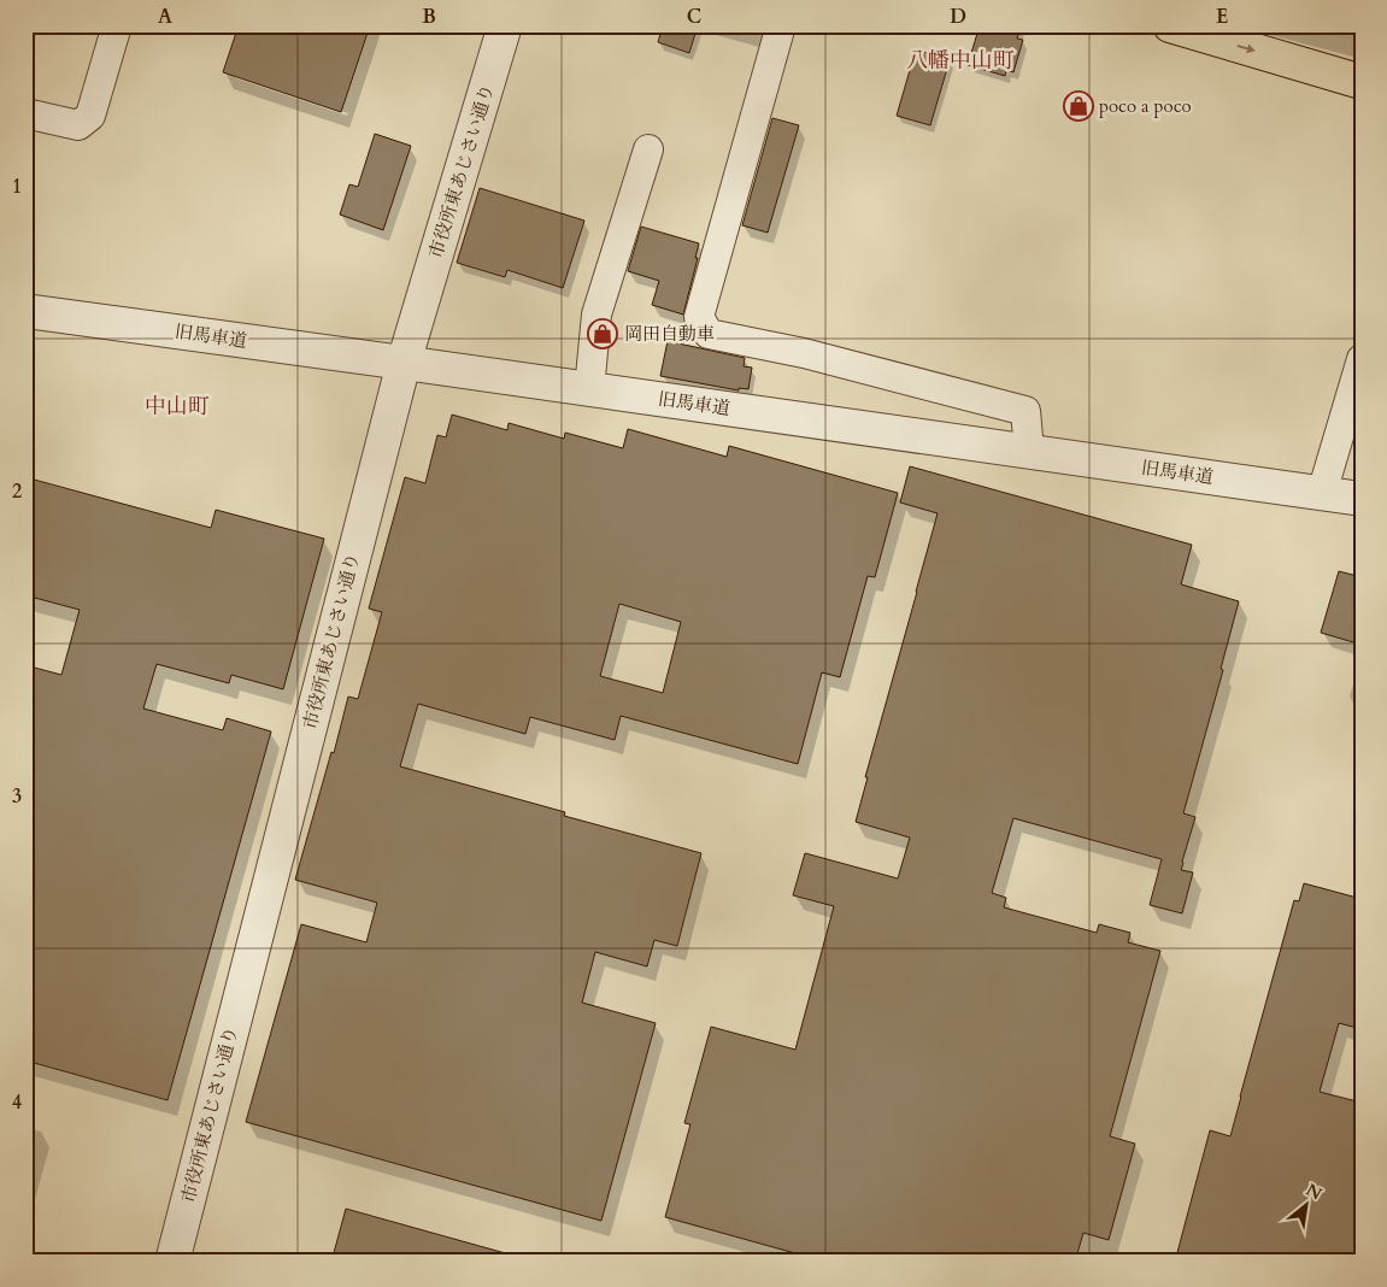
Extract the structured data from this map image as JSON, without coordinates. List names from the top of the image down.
{
  "streets": {
    "street": ["市役所東あじさい通り", "旧馬車道"]
  },
  "crossings": [
    ["市役所東あじさい通り", "旧馬車道"]
  ],
  "districts": ["八幡中山町", "中山町"],
  "places": {
    "shop": ["poco a poco", "岡田自動車"]
  },
  "north": "top right",
  "grid": {
    "columns": [
      "A",
      "B",
      "C",
      "D",
      "E"
    ],
    "rows": [
      "1",
      "2",
      "3",
      "4"
    ]
  }
}
